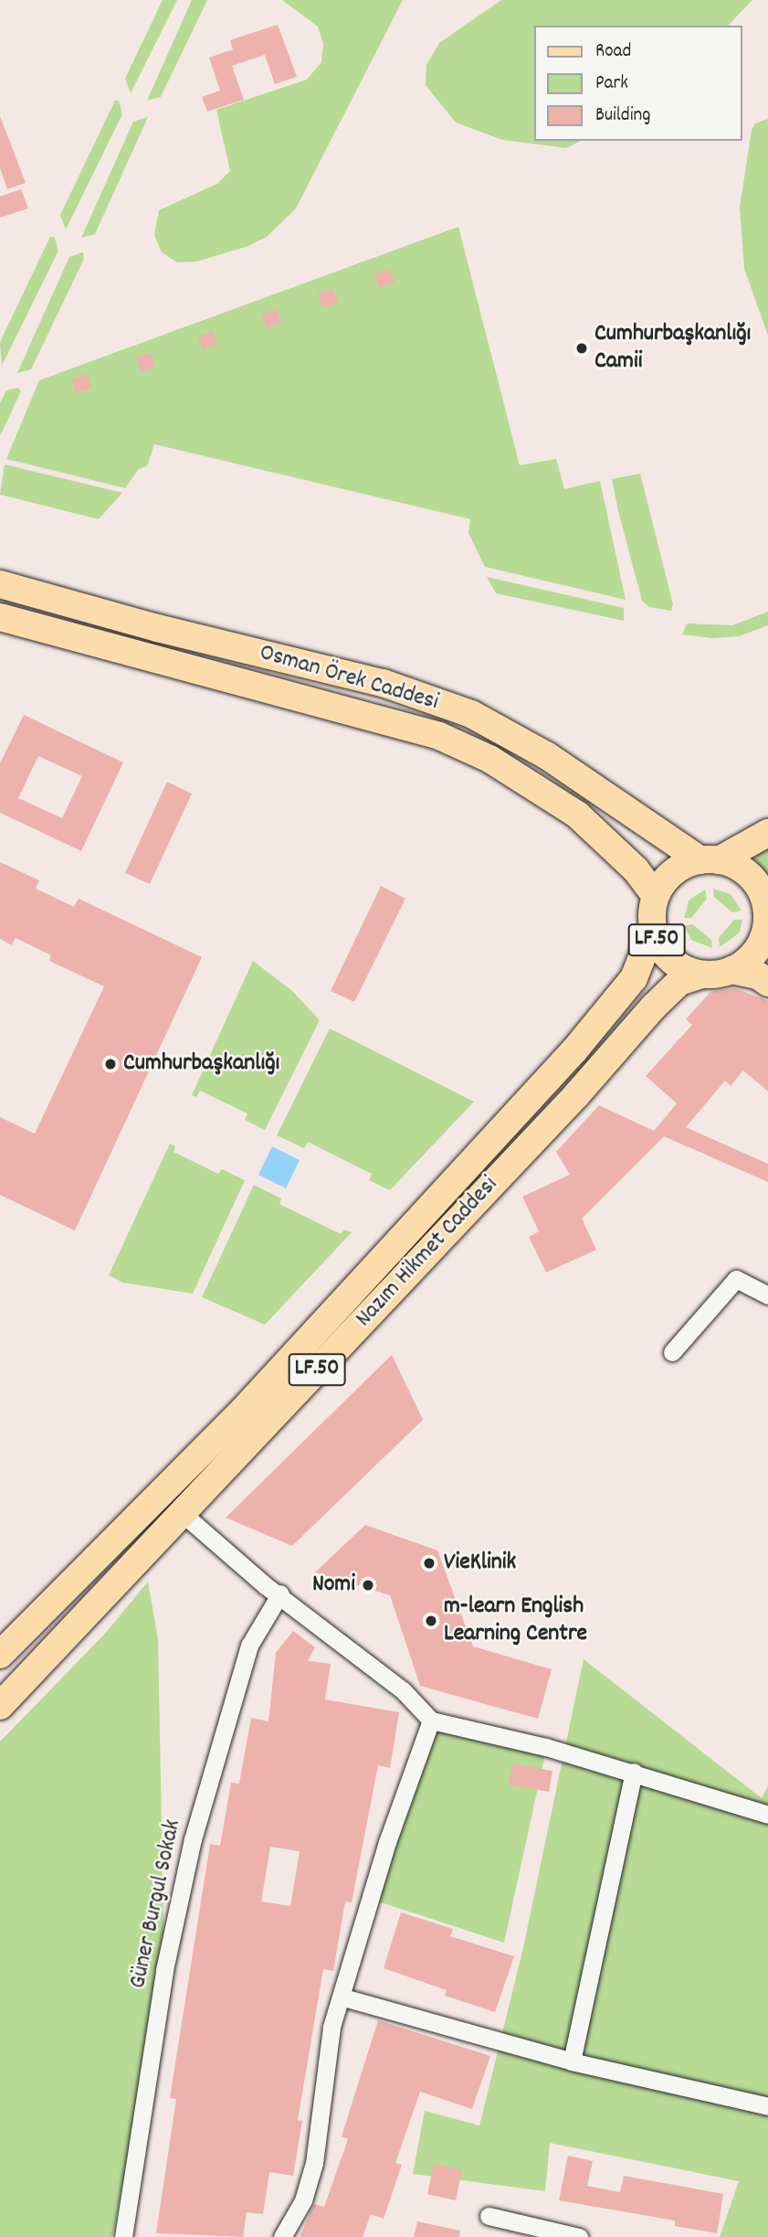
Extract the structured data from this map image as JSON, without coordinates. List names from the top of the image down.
{
  "streets": {
    "main road": ["Osman Örek Caddesi", "LF.50", "Nazım Hikmet Caddesi"],
    "street": ["Güner Burgul Sokak"]
  },
  "crossings": [
    ["Osman Örek Caddesi", "LF.50"],
    ["Osman Örek Caddesi", "Nazım Hikmet Caddesi"],
    ["LF.50", "Nazım Hikmet Caddesi"]
  ],
  "places": [
    "Cumhurbaşkanlığı Camii",
    "Cumhurbaşkanlığı",
    "VieKlinik",
    "Nomi",
    "m-learn English Learning Centre"
  ],
  "legend": ["Road", "Park", "Building"]
}
